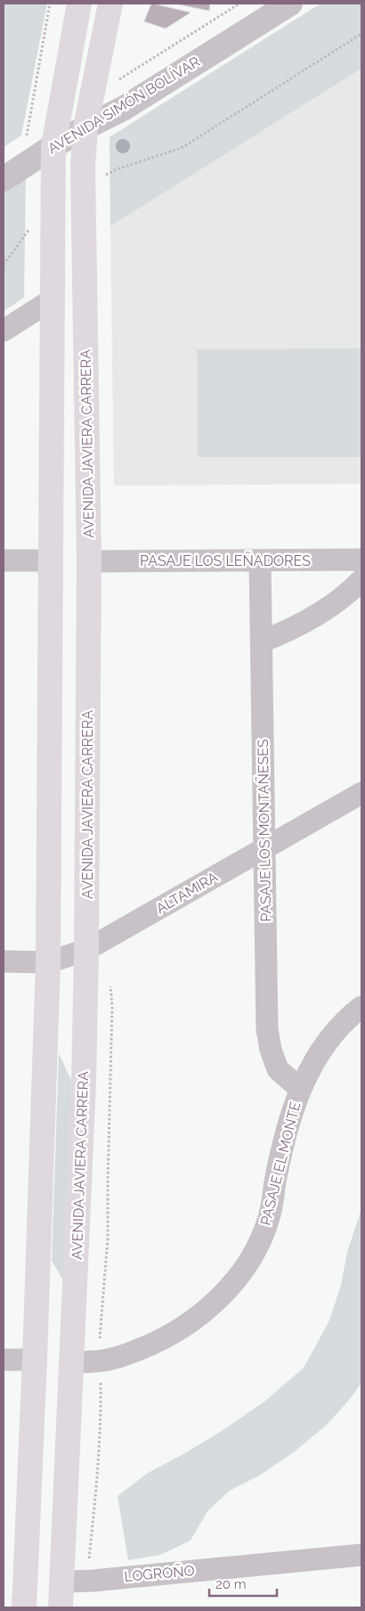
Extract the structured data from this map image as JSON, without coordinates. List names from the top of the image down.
{
  "streets": {
    "main road": ["AVENIDA JAVIERA CARRERA"],
    "street": [
      "AVENIDA SIMÓN BOLÍVAR",
      "PASAJE LOS LEÑADORES",
      "PASAJE LOS MONTAÑESES",
      "ALTAMIRA",
      "PASAJE EL MONTE",
      "LOGROÑO"
    ]
  },
  "crossings": [
    ["AVENIDA SIMÓN BOLÍVAR", "AVENIDA JAVIERA CARRERA"],
    ["AVENIDA JAVIERA CARRERA", "PASAJE LOS LEÑADORES"],
    ["AVENIDA JAVIERA CARRERA", "ALTAMIRA"],
    ["AVENIDA JAVIERA CARRERA", "PASAJE EL MONTE"],
    ["AVENIDA JAVIERA CARRERA", "LOGROÑO"],
    ["PASAJE LOS LEÑADORES", "PASAJE LOS MONTAÑESES"],
    ["PASAJE LOS MONTAÑESES", "ALTAMIRA"],
    ["PASAJE LOS MONTAÑESES", "PASAJE EL MONTE"]
  ],
  "scale_bar": "20 m"
}
